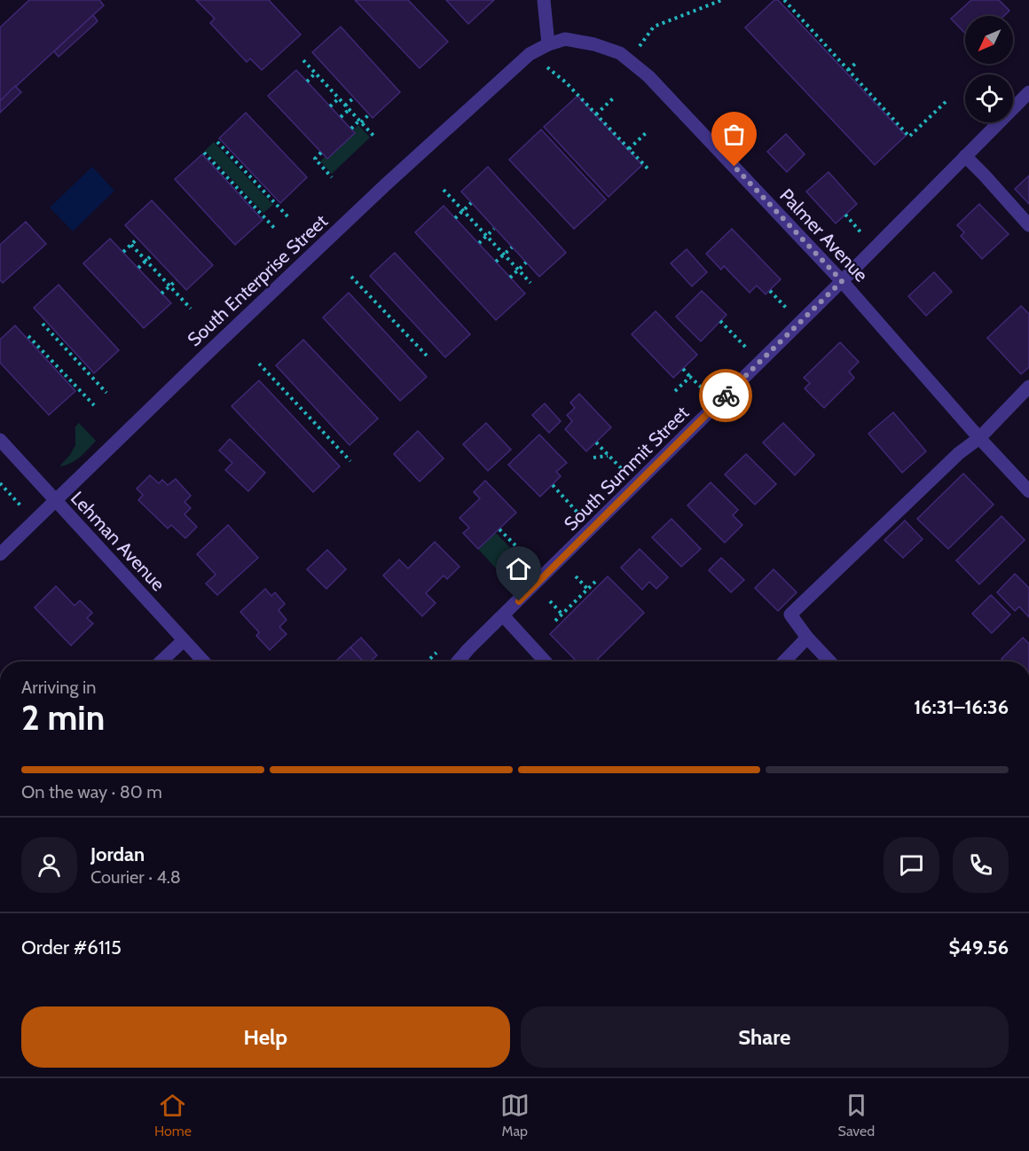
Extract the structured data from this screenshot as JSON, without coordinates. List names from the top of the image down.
{
  "streets": {
    "street": [
      "Palmer Avenue",
      "South Enterprise Street",
      "South Summit Street",
      "Lehman Avenue"
    ]
  },
  "crossings": [
    ["Palmer Avenue", "South Enterprise Street"],
    ["Palmer Avenue", "South Summit Street"],
    ["South Enterprise Street", "Lehman Avenue"]
  ],
  "north": "bottom left",
  "page": {
    "heading": ["2 min", "Arriving in", "16:31–16:36"],
    "panel": [
      "Jordan",
      "Courier · 4.8",
      "Order #6115",
      "$49.56"
    ],
    "bar": "On the way · 80 m",
    "buttons": ["Help", "Share"],
    "tabs": ["Home", "Map", "Saved"]
  }
}
